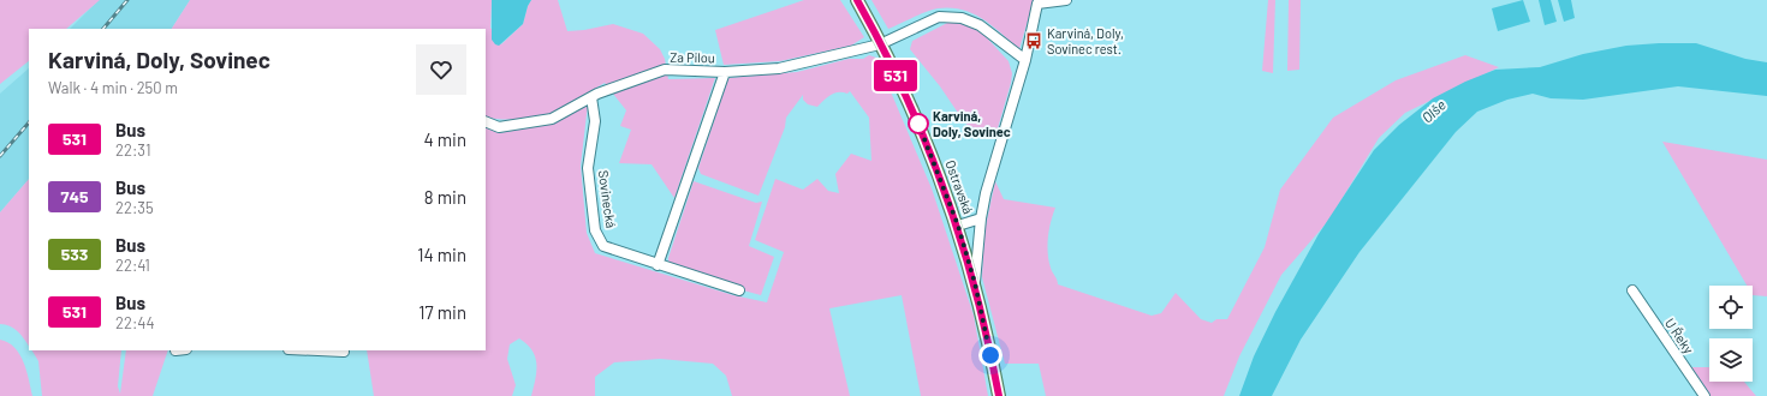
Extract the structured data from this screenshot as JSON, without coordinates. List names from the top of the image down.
{
  "streets": {
    "main road": ["Ostravská"],
    "street": ["Za Pilou", "Sovinecká", "U Řeky"]
  },
  "crossings": [
    ["Za Pilou", "Ostravská"],
    ["Za Pilou", "Sovinecká"]
  ],
  "water": ["Olše"],
  "places": {
    "bus stop": ["Karviná, Doly, Sovinec rest."],
    "other": ["Karviná, Doly, Sovinec"]
  },
  "lines": ["bus line 531"],
  "page": {
    "on_map": "531",
    "heading": ["Karviná, Doly, Sovinec", "Walk · 4 min · 250 m"],
    "list": [
      {
        "mark": "531",
        "name": "Bus",
        "note": "22:31",
        "value": "4 min"
      },
      {
        "mark": "745",
        "name": "Bus",
        "note": "22:35",
        "value": "8 min"
      },
      {
        "mark": "533",
        "name": "Bus",
        "note": "22:41",
        "value": "14 min"
      },
      {
        "mark": "531",
        "name": "Bus",
        "note": "22:44",
        "value": "17 min"
      }
    ]
  }
}
